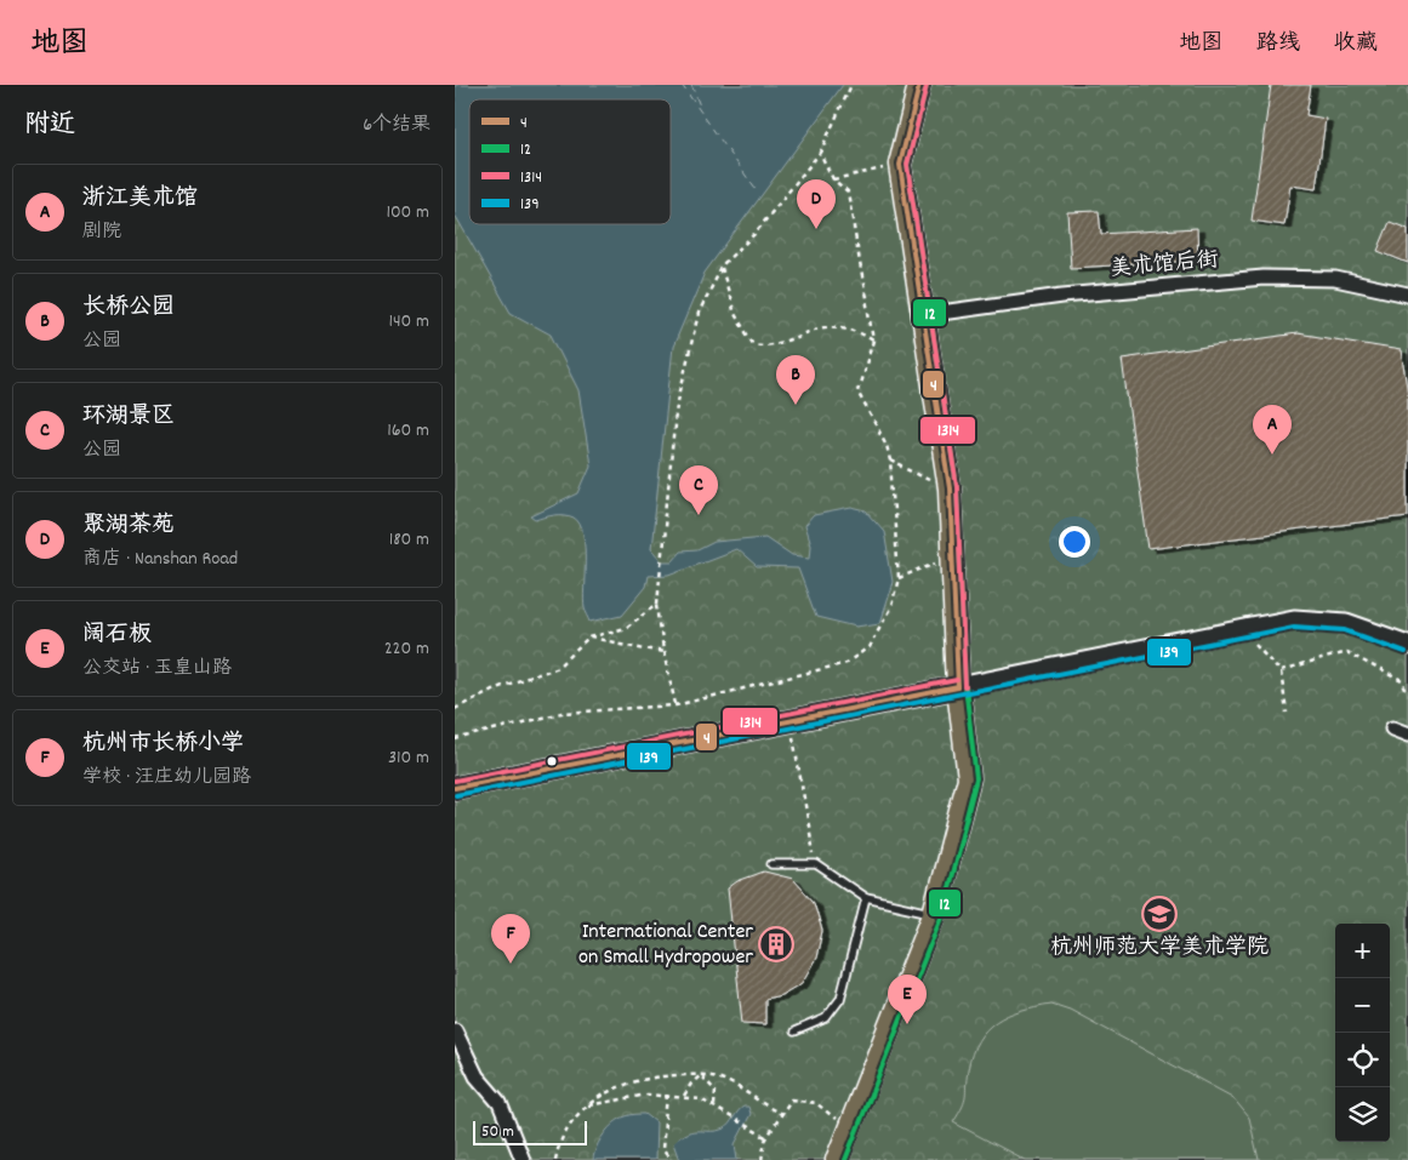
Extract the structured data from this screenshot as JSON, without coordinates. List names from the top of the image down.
{
  "streets": {
    "street": ["美术馆后街"]
  },
  "places": {
    "school or university": ["杭州师范大学美术学院"],
    "building": ["International Center on Small Hydropower"]
  },
  "lines": [
    "transit line 4",
    "transit line 12",
    "transit line 1314",
    "transit line 139"
  ],
  "legend": [
    "4",
    "12",
    "1314",
    "139"
  ],
  "scale_bar": "50 m",
  "page": {
    "header": "地图",
    "nav": ["地图", "路线", "收藏"],
    "heading": ["附近", "6个结果"],
    "list": [
      {
        "mark": "A",
        "name": "浙江美术馆",
        "note": "剧院",
        "value": "100 m"
      },
      {
        "mark": "B",
        "name": "长桥公园",
        "note": "公园",
        "value": "140 m"
      },
      {
        "mark": "C",
        "name": "环湖景区",
        "note": "公园",
        "value": "160 m"
      },
      {
        "mark": "D",
        "name": "聚湖茶苑",
        "note": "商店 · Nanshan Road",
        "value": "180 m"
      },
      {
        "mark": "E",
        "name": "阔石板",
        "note": "公交站 · 玉皇山路",
        "value": "220 m"
      },
      {
        "mark": "F",
        "name": "杭州市长桥小学",
        "note": "学校 · 汪庄幼儿园路",
        "value": "310 m"
      }
    ],
    "pins": [
      "D",
      "B",
      "A",
      "C",
      "F",
      "E"
    ],
    "map_buttons": ["+", "−"],
    "scale": "50 m"
  }
}
